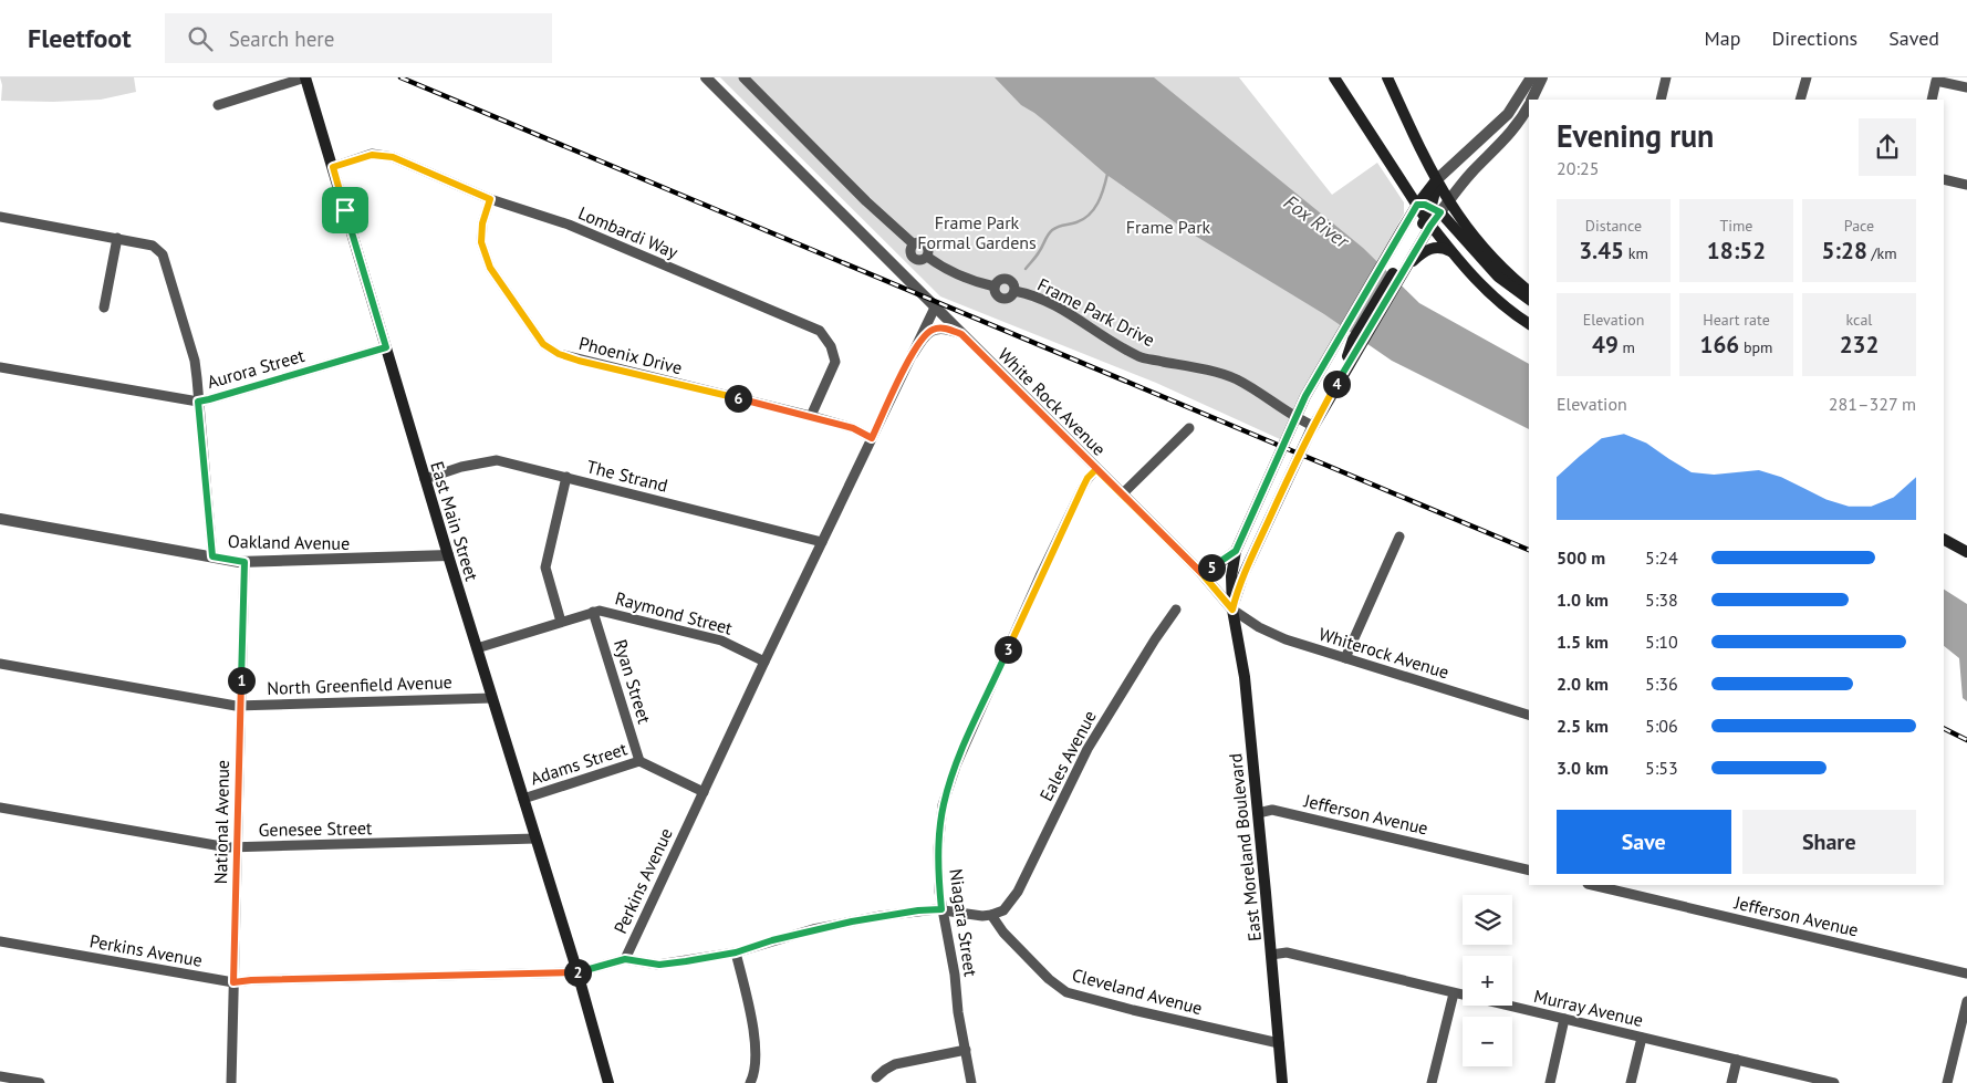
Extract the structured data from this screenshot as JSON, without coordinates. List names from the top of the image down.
{
  "streets": {
    "main road": ["East Main Street", "East Moreland Boulevard"],
    "street": [
      "Lombardi Way",
      "Frame Park Drive",
      "Phoenix Drive",
      "Aurora Street",
      "White Rock Avenue",
      "The Strand",
      "Oakland Avenue",
      "Raymond Street",
      "Whiterock Avenue",
      "Ryan Street",
      "North Greenfield Avenue",
      "Eales Avenue",
      "Adams Street",
      "Jefferson Avenue",
      "National Avenue",
      "Genesee Street",
      "Perkins Avenue",
      "Niagara Street",
      "Cleveland Avenue",
      "Murray Avenue"
    ]
  },
  "crossings": [
    ["Lombardi Way", "Phoenix Drive"],
    ["Lombardi Way", "East Main Street"],
    ["Frame Park Drive", "East Moreland Boulevard"],
    ["Phoenix Drive", "Perkins Avenue"],
    ["Aurora Street", "East Main Street"],
    ["White Rock Avenue", "Whiterock Avenue"],
    ["White Rock Avenue", "East Moreland Boulevard"],
    ["White Rock Avenue", "Perkins Avenue"],
    ["White Rock Avenue", "Niagara Street"],
    ["The Strand", "East Main Street"],
    ["The Strand", "Perkins Avenue"],
    ["East Main Street", "Oakland Avenue"],
    ["East Main Street", "Raymond Street"],
    ["East Main Street", "North Greenfield Avenue"],
    ["East Main Street", "Adams Street"],
    ["East Main Street", "Genesee Street"],
    ["East Main Street", "Perkins Avenue"],
    ["Oakland Avenue", "National Avenue"],
    ["Raymond Street", "Ryan Street"],
    ["Raymond Street", "Perkins Avenue"],
    ["Whiterock Avenue", "East Moreland Boulevard"],
    ["Ryan Street", "Adams Street"],
    ["North Greenfield Avenue", "National Avenue"],
    ["Eales Avenue", "Cleveland Avenue"],
    ["Adams Street", "Perkins Avenue"],
    ["Jefferson Avenue", "East Moreland Boulevard"],
    ["National Avenue", "Genesee Street"],
    ["National Avenue", "Perkins Avenue"],
    ["East Moreland Boulevard", "Cleveland Avenue"],
    ["East Moreland Boulevard", "Murray Avenue"]
  ],
  "water": ["Fox River"],
  "parks": ["Frame Park Formal Gardens", "Frame Park"],
  "page": {
    "header": "Fleetfoot",
    "search": "Search here",
    "nav": ["Map", "Directions", "Saved"],
    "heading": ["Evening run", "20:25"],
    "stats": [
      ["Distance", "3.45 km"],
      ["Time", "18:52"],
      ["Pace", "5:28 /km"],
      ["Elevation", "49 m"],
      ["Heart rate", "166 bpm"],
      ["kcal", "232"]
    ],
    "pins": [
      "4",
      "6",
      "5",
      "3",
      "1",
      "2"
    ],
    "chart": ["Elevation", "281–327 m"],
    "list": [
      {
        "name": "500 m",
        "note": "5:24"
      },
      {
        "name": "1.0 km",
        "note": "5:38"
      },
      {
        "name": "1.5 km",
        "note": "5:10"
      },
      {
        "name": "2.0 km",
        "note": "5:36"
      },
      {
        "name": "2.5 km",
        "note": "5:06"
      },
      {
        "name": "3.0 km",
        "note": "5:53"
      }
    ],
    "buttons": ["Save", "Share"],
    "map_buttons": ["+", "−"]
  }
}
